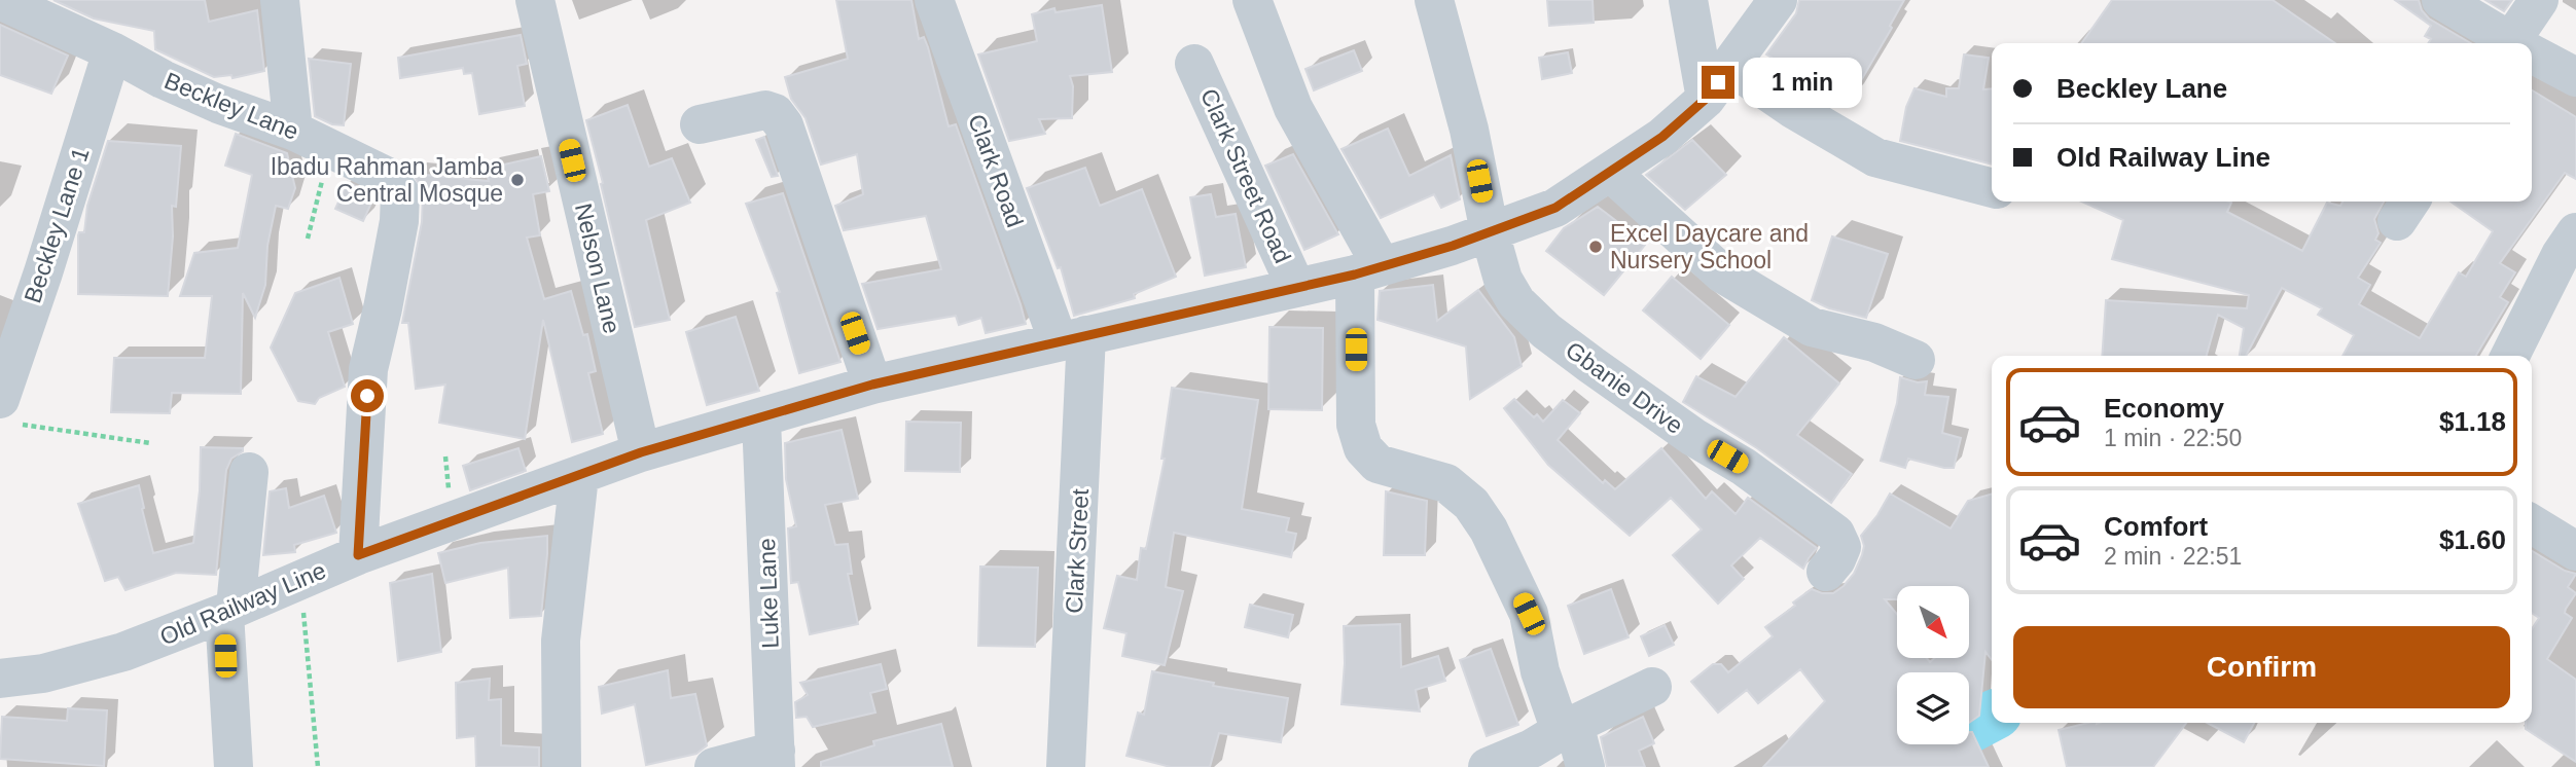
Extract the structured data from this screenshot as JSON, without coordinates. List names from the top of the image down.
{
  "streets": {
    "street": [
      "Beckley Lane",
      "Clark Road",
      "Clark Street Road",
      "Beckley Lane 1",
      "Nelson Lane",
      "Gbanie Drive",
      "Clark Street",
      "Luke Lane",
      "Old Railway Line"
    ]
  },
  "crossings": [
    ["Beckley Lane", "Beckley Lane 1"],
    ["Beckley Lane", "Old Railway Line"],
    ["Clark Road", "Clark Street"],
    ["Clark Road", "Old Railway Line"],
    ["Clark Street Road", "Old Railway Line"],
    ["Nelson Lane", "Old Railway Line"],
    ["Gbanie Drive", "Old Railway Line"],
    ["Clark Street", "Old Railway Line"],
    ["Luke Lane", "Old Railway Line"]
  ],
  "places": ["Ibadu Rahman Jamba Central Mosque", "Excel Daycare and Nursery School"],
  "north": "bottom right",
  "page": {
    "banner": ["Beckley Lane", "Old Railway Line"],
    "bubble": "1 min",
    "list": [
      {
        "name": "Economy",
        "note": "1 min · 22:50",
        "value": "$1.18"
      },
      {
        "name": "Comfort",
        "note": "2 min · 22:51",
        "value": "$1.60"
      }
    ],
    "buttons": "Confirm"
  }
}
